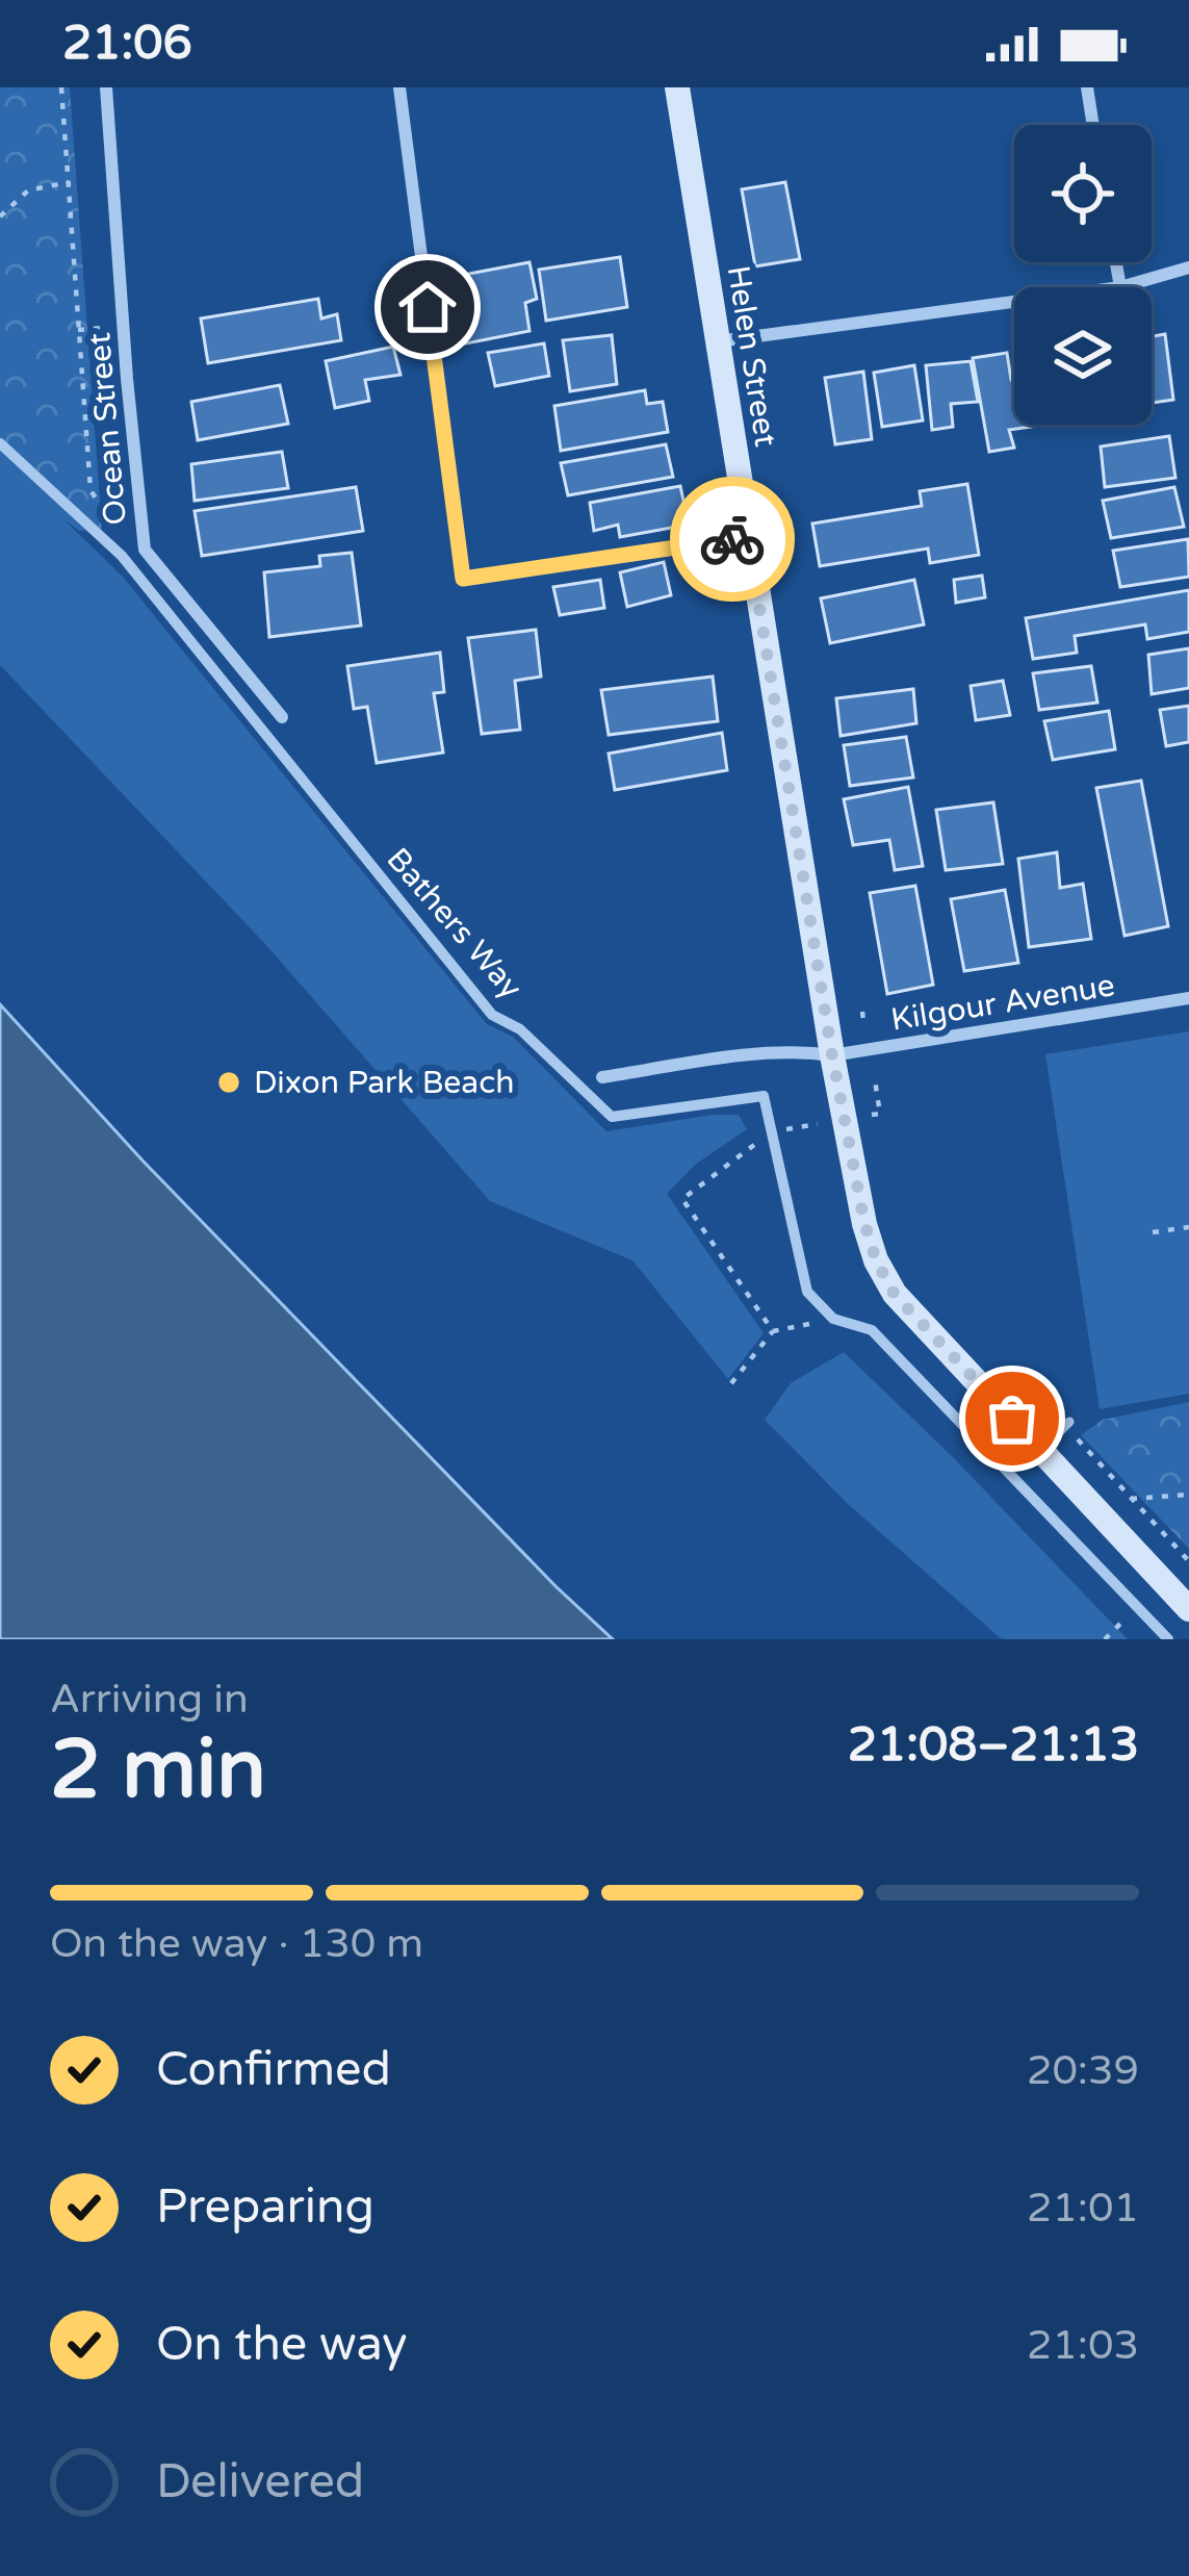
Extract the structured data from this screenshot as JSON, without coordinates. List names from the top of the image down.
{
  "streets": {
    "main road": ["Helen Street"],
    "street": ["Ocean Street", "Bathers Way", "Kilgour Avenue"]
  },
  "crossings": [
    ["Helen Street", "Kilgour Avenue"]
  ],
  "places": ["Dixon Park Beach"],
  "page": {
    "status": "21:06",
    "heading": ["2 min", "Arriving in", "21:08–21:13"],
    "bar": "On the way · 130 m",
    "list": [
      ["Confirmed", "20:39"],
      ["Preparing", "21:01"],
      ["On the way", "21:03"],
      "Delivered"
    ]
  }
}
